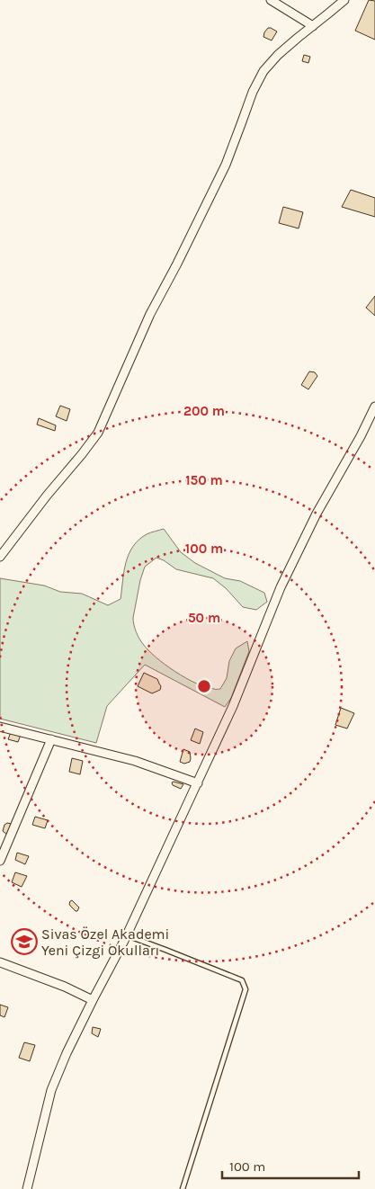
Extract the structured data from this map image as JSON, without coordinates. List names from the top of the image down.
{
  "places": {
    "school or university": ["Sivas Özel Akademi Yeni Çizgi Okulları"]
  },
  "scale_bar": "100 m",
  "rings": [
    "200 m",
    "150 m",
    "100 m",
    "50 m"
  ]
}
